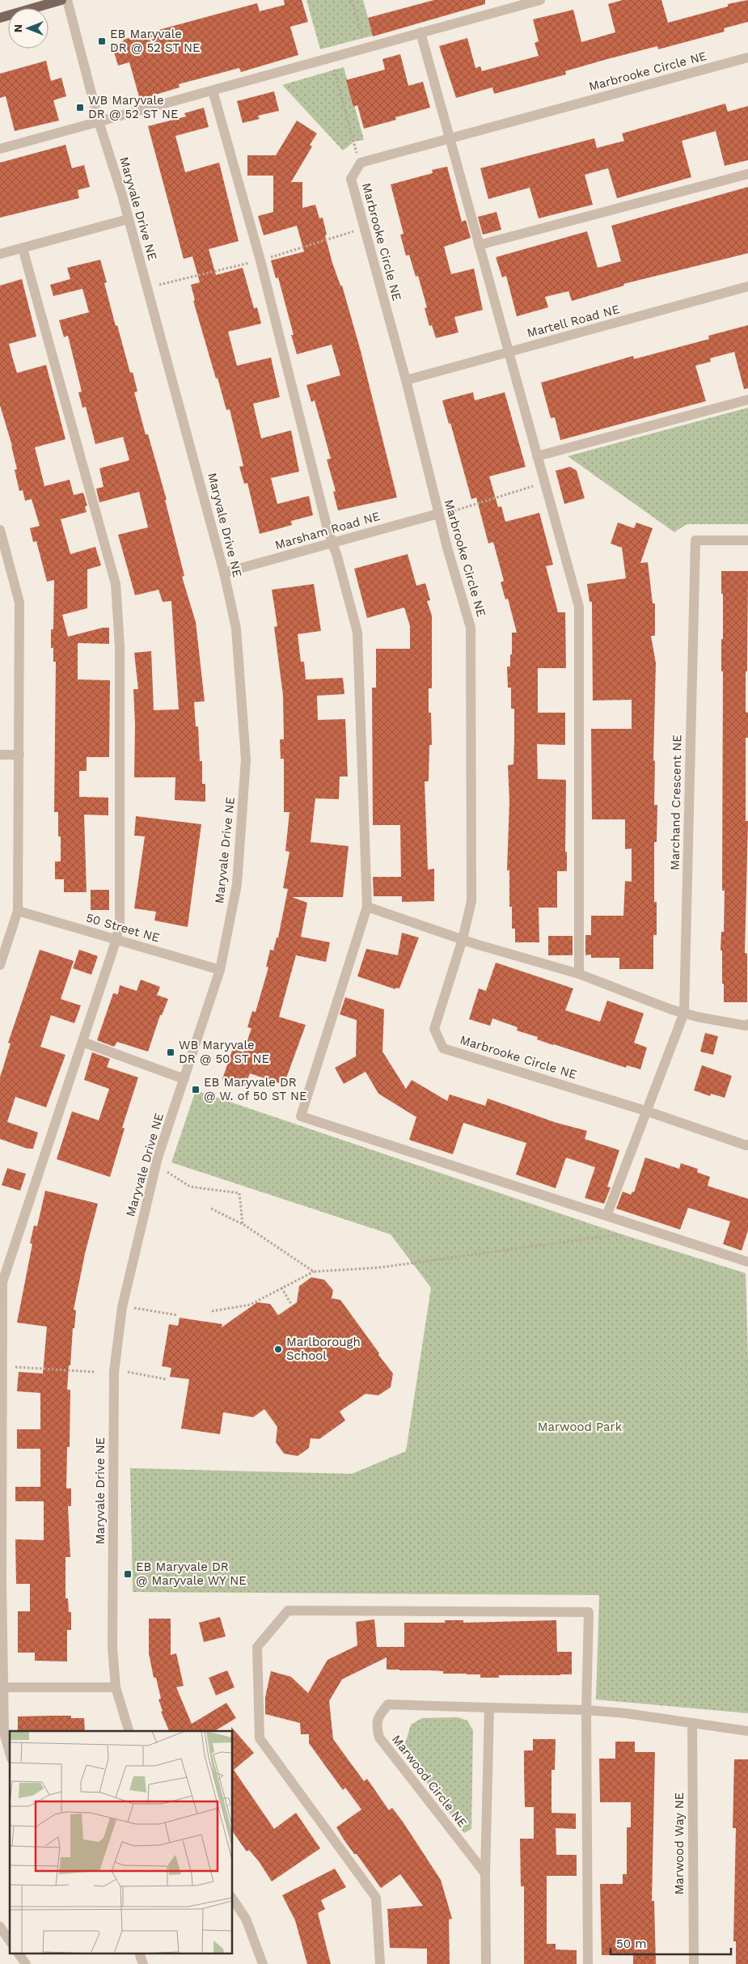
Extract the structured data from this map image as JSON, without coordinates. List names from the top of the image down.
{
  "streets": {
    "street": [
      "Marbrooke Circle NE",
      "Maryvale Drive NE",
      "Martell Road NE",
      "Marsham Road NE",
      "Marchand Crescent NE",
      "50 Street NE",
      "Marwood Circle NE",
      "Marwood Way NE"
    ]
  },
  "crossings": [
    ["Marbrooke Circle NE", "Martell Road NE"],
    ["Marbrooke Circle NE", "Marsham Road NE"],
    ["Marbrooke Circle NE", "Marchand Crescent NE"],
    ["Maryvale Drive NE", "Marsham Road NE"],
    ["Maryvale Drive NE", "50 Street NE"],
    ["Marwood Circle NE", "Marwood Way NE"]
  ],
  "parks": ["Marwood Park"],
  "places": {
    "transit": [
      "EB Maryvale DR @ 52 ST NE",
      "WB Maryvale DR @ 52 ST NE",
      "WB Maryvale DR @ 50 ST NE",
      "EB Maryvale DR @ W. of 50 ST NE",
      "EB Maryvale DR @ Maryvale WY NE"
    ],
    "other": ["Marlborough School"]
  },
  "scale_bar": "50 m",
  "north": "left"
}
